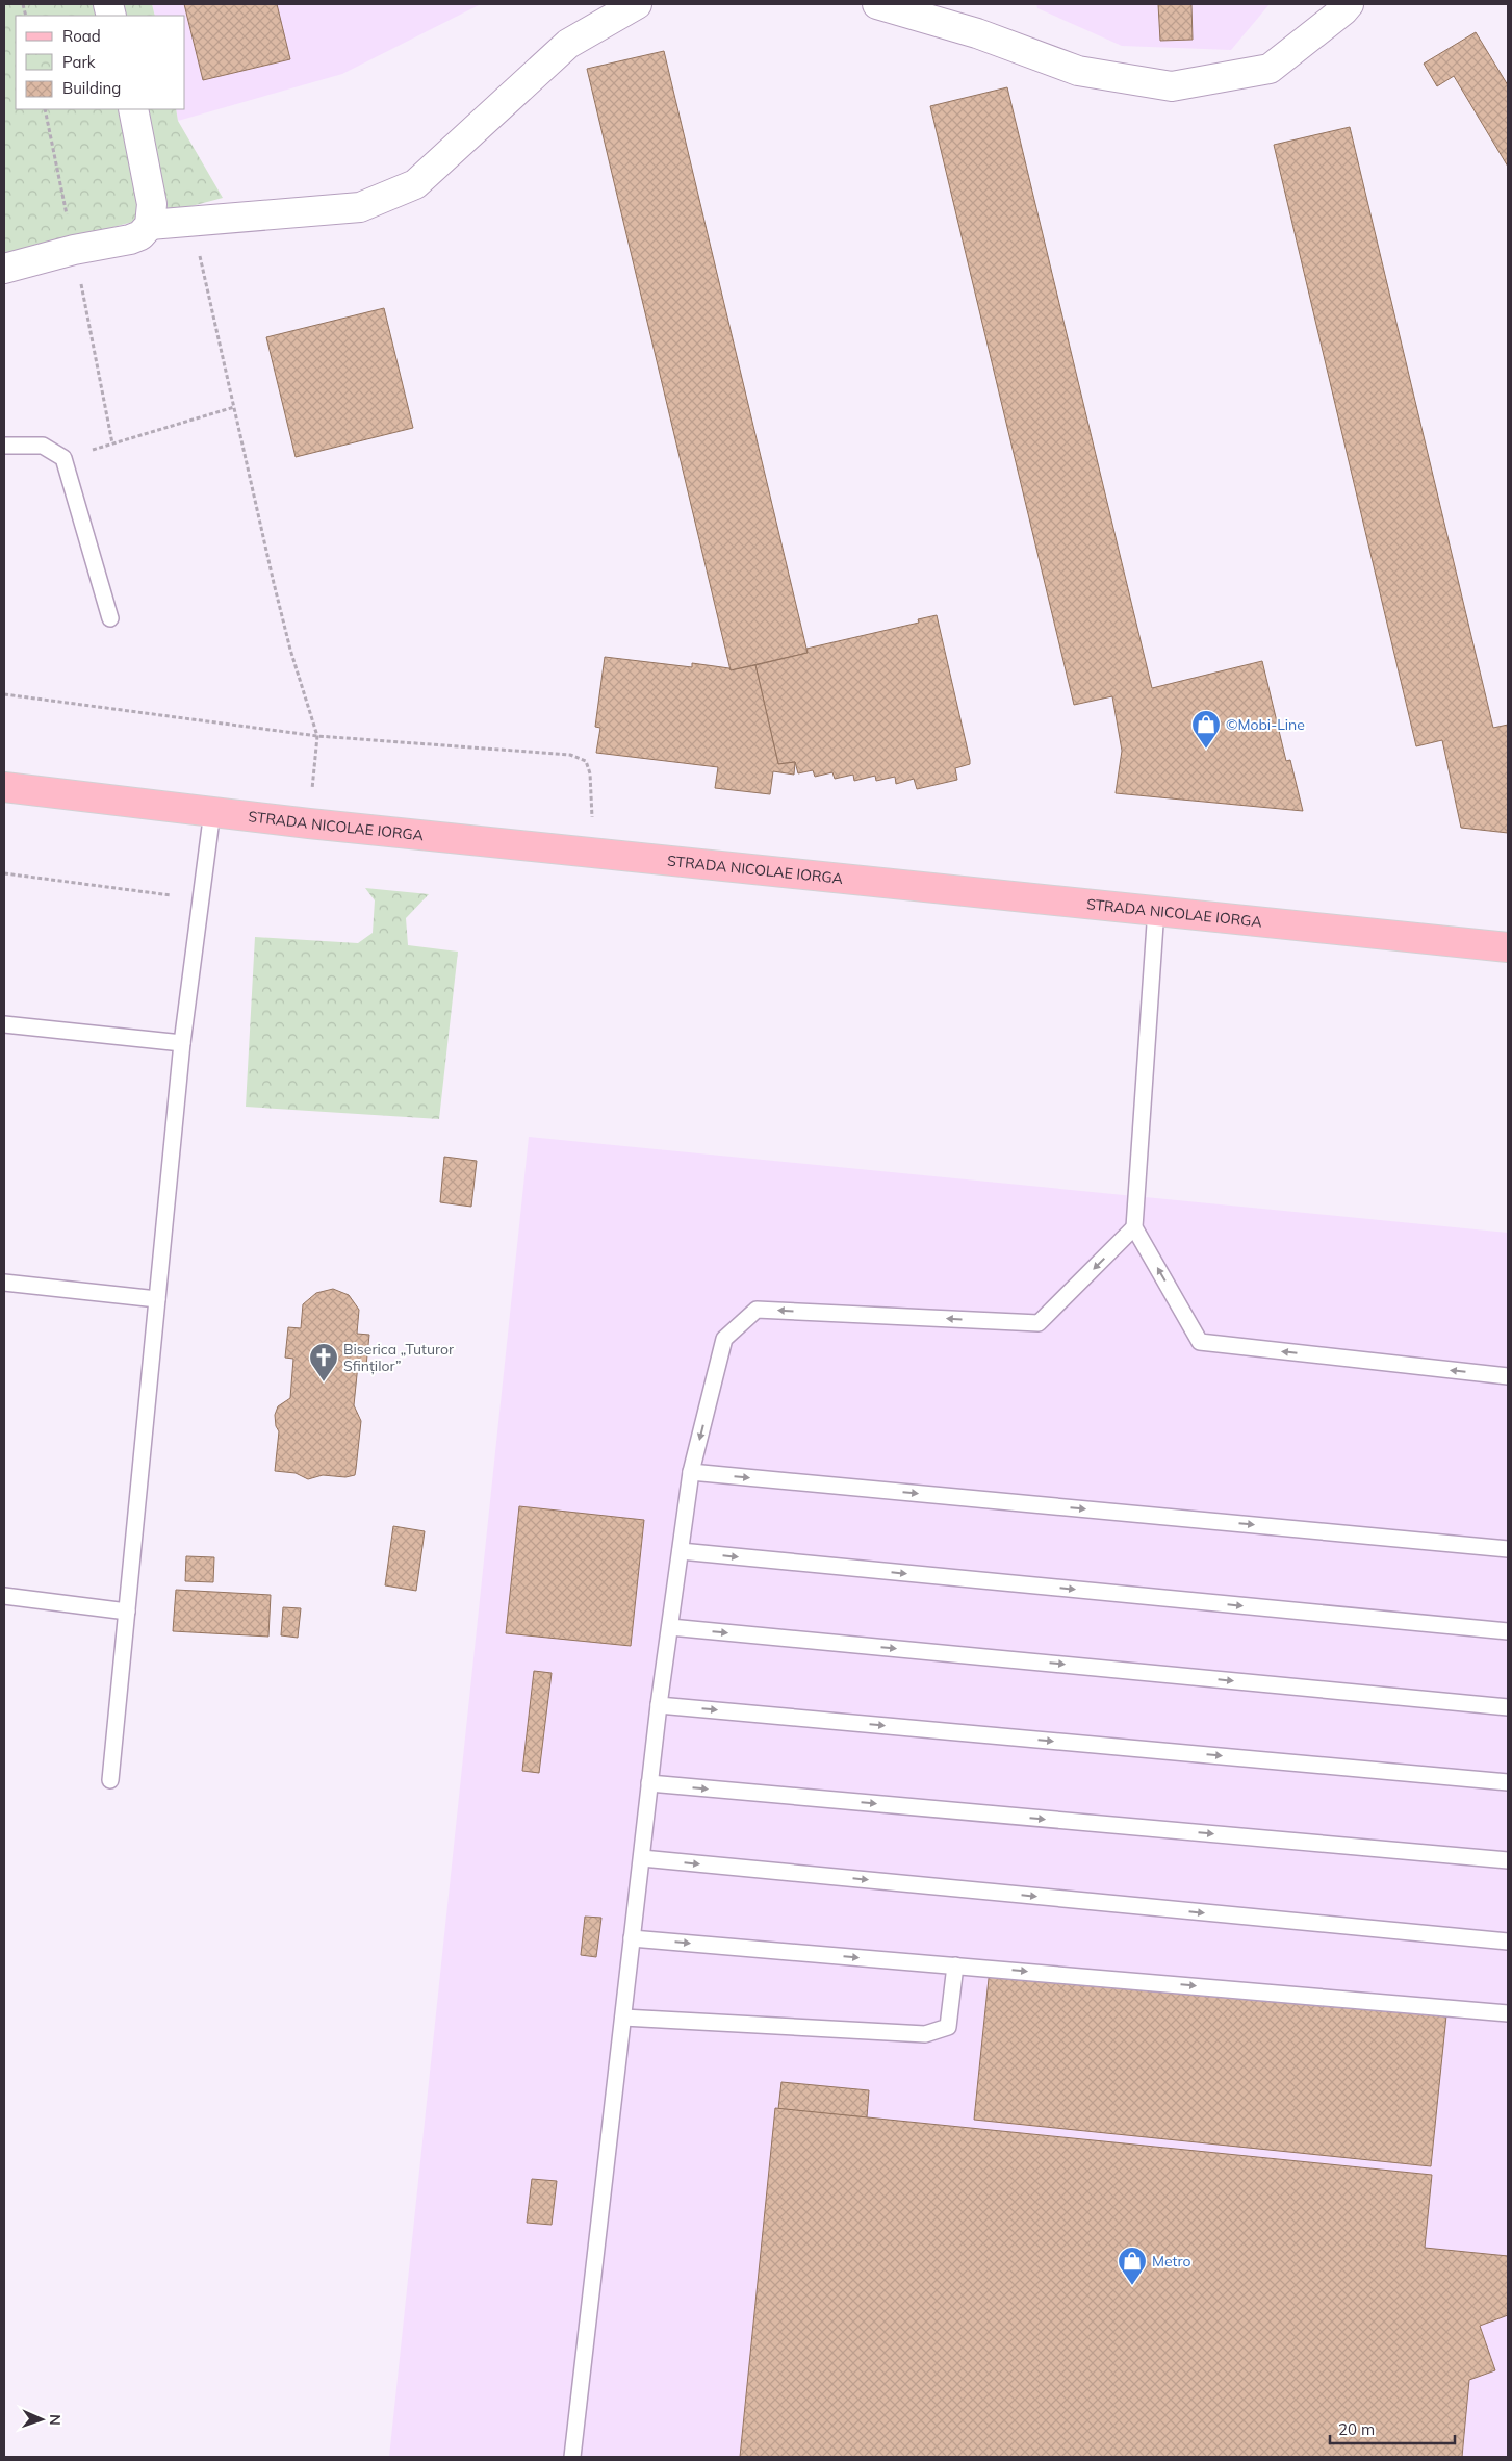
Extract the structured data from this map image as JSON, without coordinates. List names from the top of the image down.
{
  "streets": {
    "main road": ["STRADA NICOLAE IORGA"]
  },
  "places": {
    "shop": ["©Mobi-Line", "Metro"],
    "church": ["Biserica „Tuturor Sfinților”"]
  },
  "legend": ["Road", "Park", "Building"],
  "scale_bar": "20 m",
  "north": "right"
}
